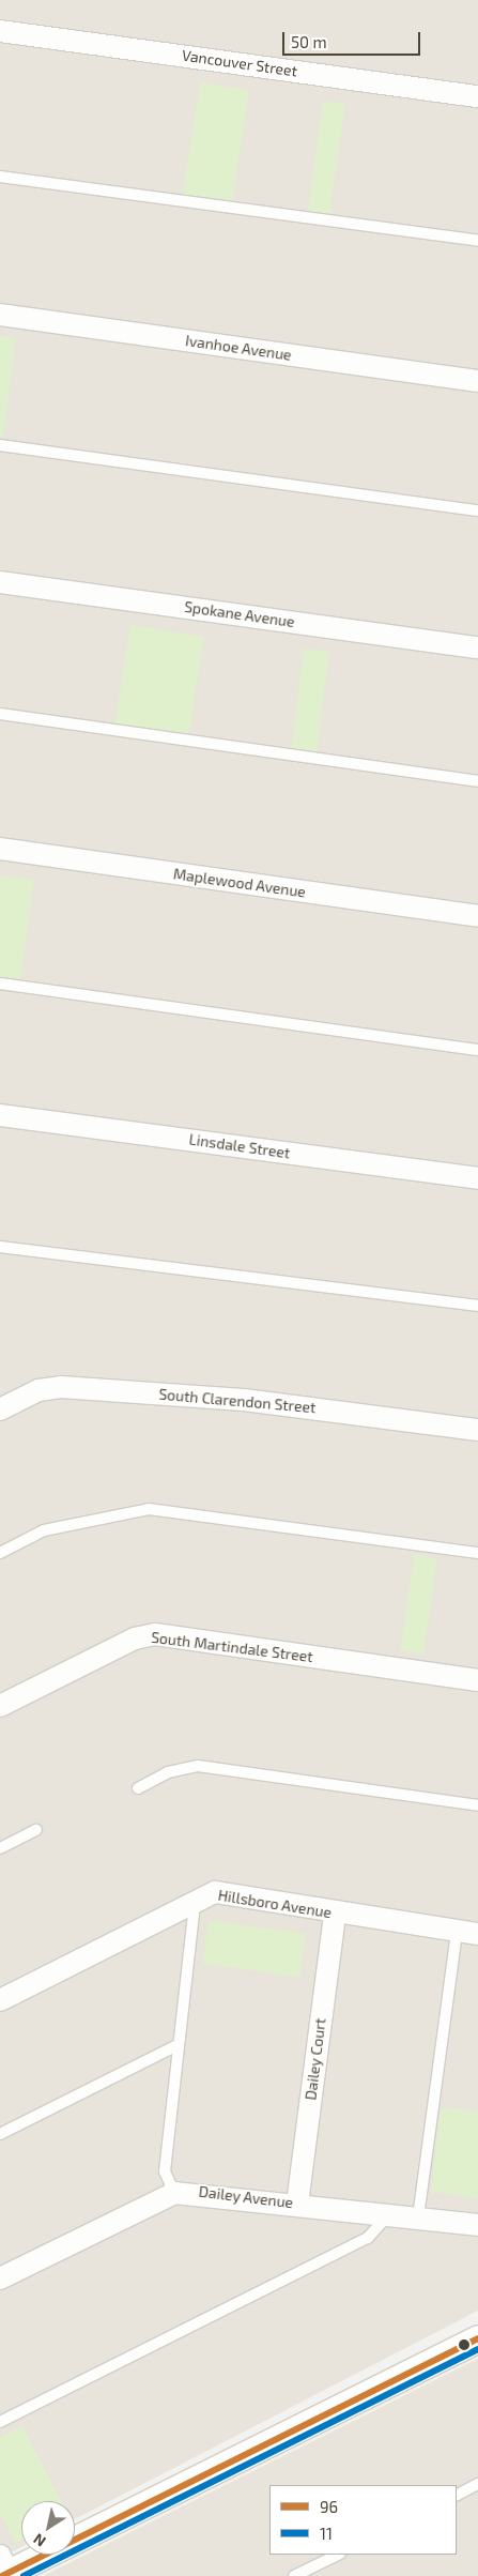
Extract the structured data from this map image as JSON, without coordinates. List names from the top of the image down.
{
  "streets": {
    "street": [
      "Vancouver Street",
      "Ivanhoe Avenue",
      "Spokane Avenue",
      "Maplewood Avenue",
      "Linsdale Street",
      "South Clarendon Street",
      "South Martindale Street",
      "Hillsboro Avenue",
      "Dailey Court",
      "Dailey Avenue"
    ]
  },
  "crossings": [
    ["Hillsboro Avenue", "Dailey Court"],
    ["Dailey Court", "Dailey Avenue"]
  ],
  "lines": ["transit line 96", "transit line 11"],
  "legend": ["96", "11"],
  "scale_bar": "50 m",
  "north": "bottom left"
}
